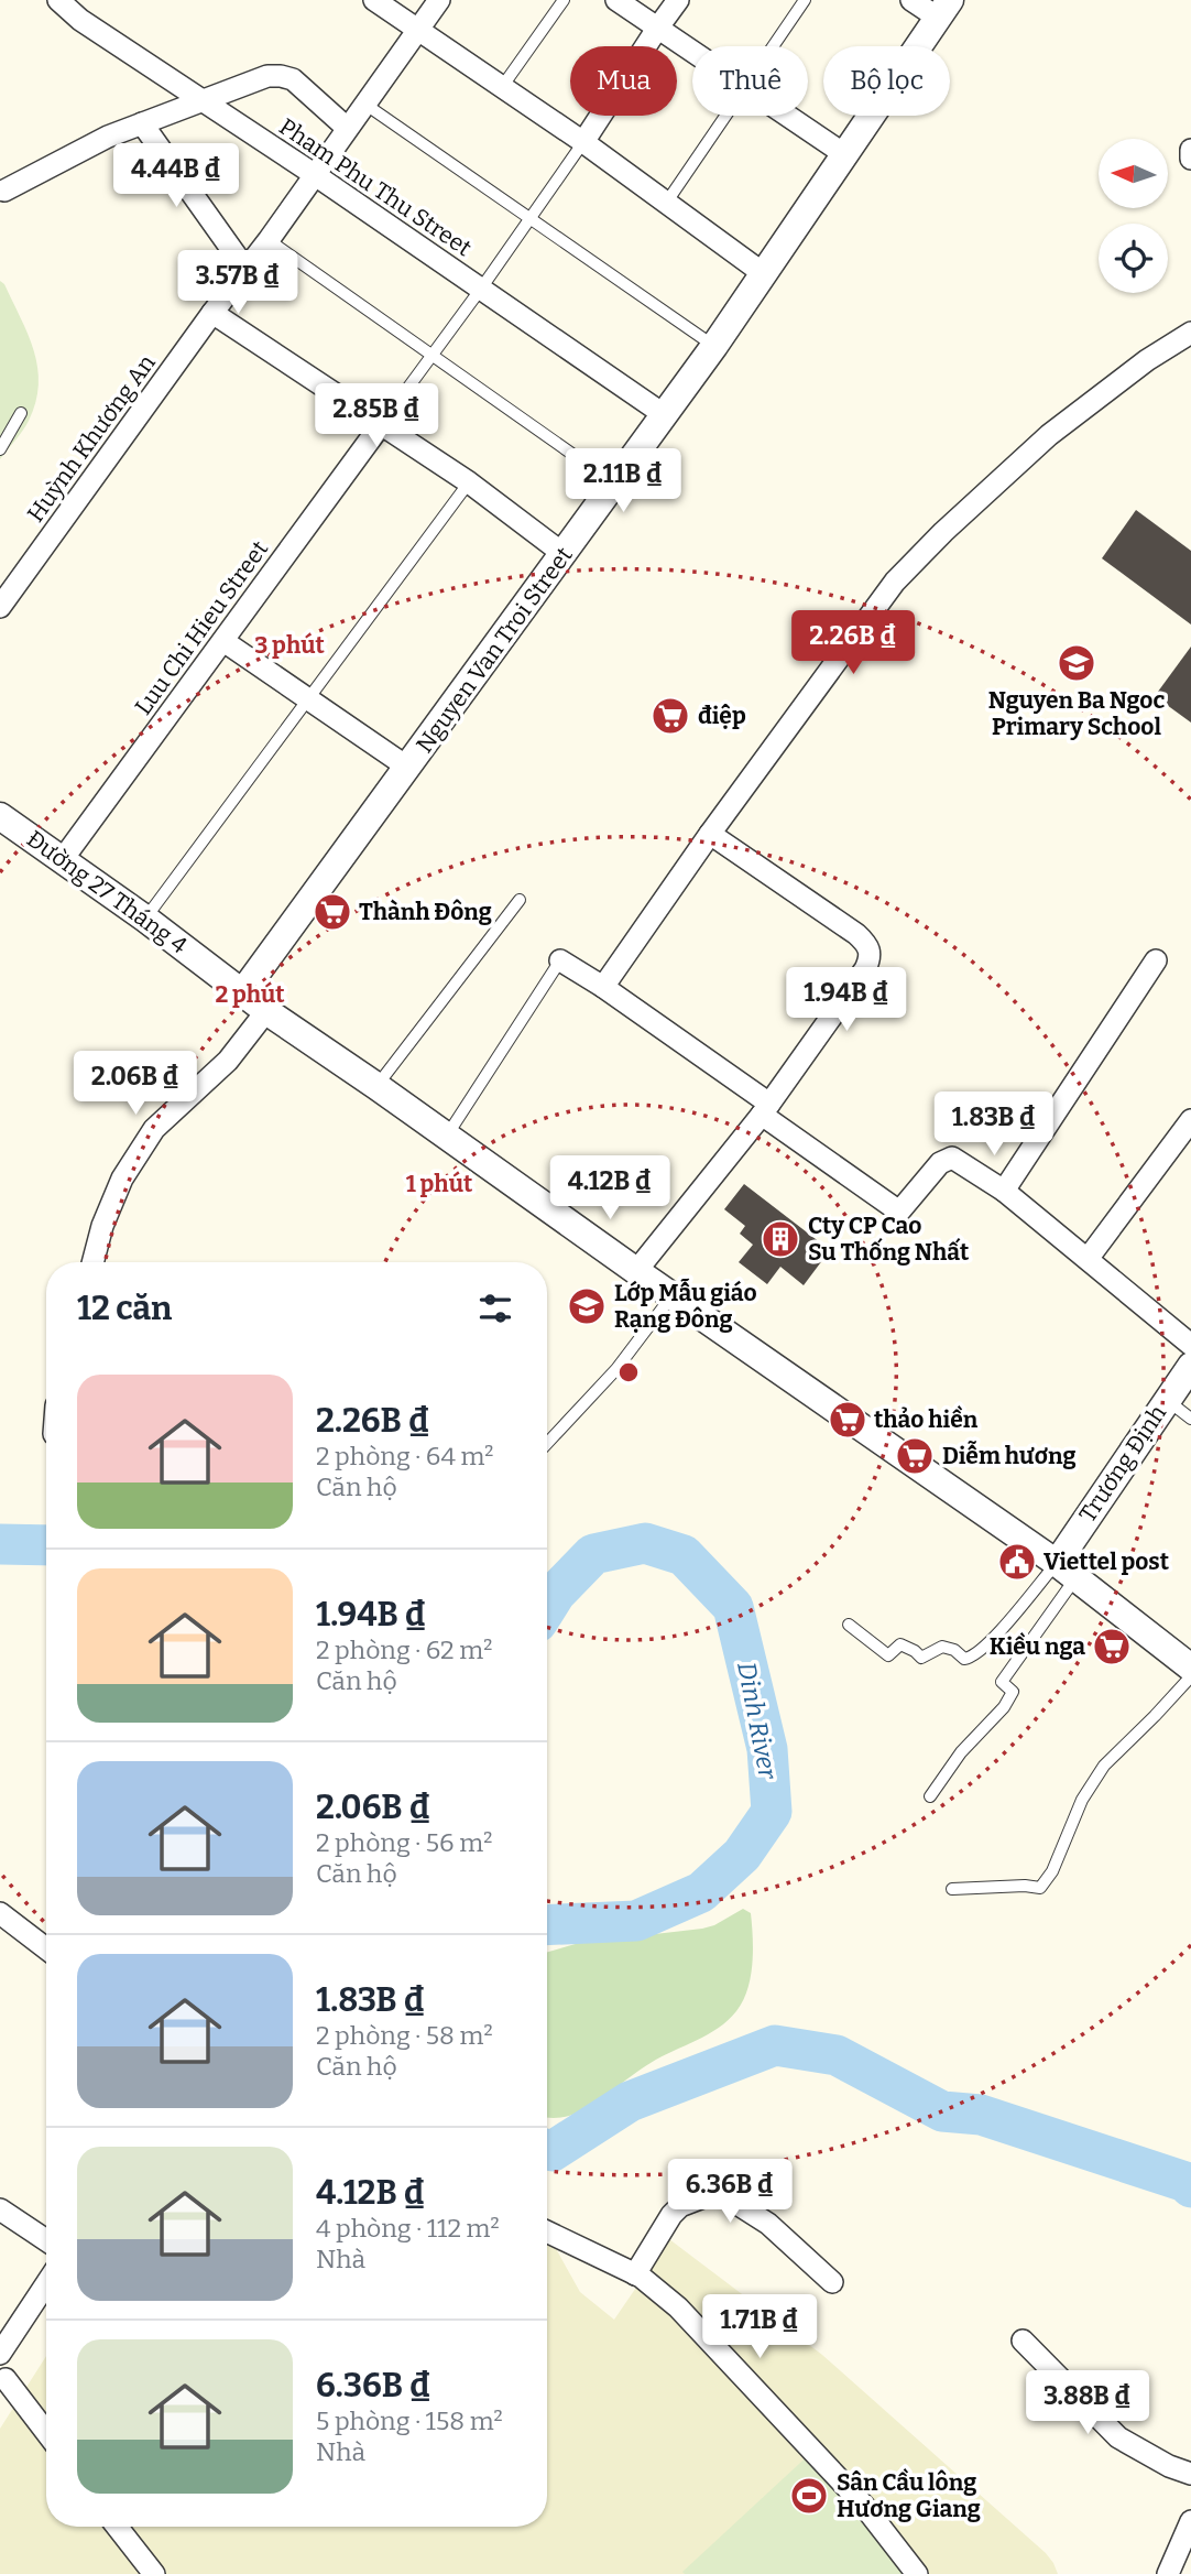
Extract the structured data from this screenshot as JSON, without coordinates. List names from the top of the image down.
{
  "streets": {
    "street": [
      "Pham Phu Thu Street",
      "Huỳnh Khương An",
      "Luu Chi Hieu Street",
      "Nguyen Van Troi Street",
      "Đường 27 Tháng 4",
      "Trương Định"
    ]
  },
  "crossings": [
    ["Pham Phu Thu Street", "Huỳnh Khương An"],
    ["Pham Phu Thu Street", "Nguyen Van Troi Street"],
    ["Luu Chi Hieu Street", "Đường 27 Tháng 4"],
    ["Nguyen Van Troi Street", "Đường 27 Tháng 4"],
    ["Đường 27 Tháng 4", "Trương Định"]
  ],
  "water": ["Dinh River"],
  "places": {
    "school or university": ["Nguyen Ba Ngoc Primary School", "Lớp Mẫu giáo Rạng Đông"],
    "supermarket": [
      "điệp",
      "Thành Đông",
      "thảo hiền",
      "Diễm hương",
      "Kiều nga"
    ],
    "building": ["Cty CP Cao Su Thống Nhất"],
    "public building": ["Viettel post"],
    "sports": ["Sân Cầu lông Hương Giang"]
  },
  "north": "left",
  "page": {
    "chip": ["Mua", "Thuê", "Bộ lọc"],
    "price": [
      "4.44B ₫",
      "3.57B ₫",
      "2.85B ₫",
      "2.11B ₫",
      "2.26B ₫",
      "1.94B ₫",
      "2.06B ₫",
      "1.83B ₫",
      "4.12B ₫",
      "6.36B ₫",
      "1.71B ₫",
      "3.88B ₫"
    ],
    "heading": "12 căn",
    "list": [
      {
        "name": "2.26B ₫",
        "note": "2 phòng · 64 m² · Căn hộ"
      },
      {
        "name": "1.94B ₫",
        "note": "2 phòng · 62 m² · Căn hộ"
      },
      {
        "name": "2.06B ₫",
        "note": "2 phòng · 56 m² · Căn hộ"
      },
      {
        "name": "1.83B ₫",
        "note": "2 phòng · 58 m² · Căn hộ"
      },
      {
        "name": "4.12B ₫",
        "note": "4 phòng · 112 m² · Nhà"
      },
      {
        "name": "6.36B ₫",
        "note": "5 phòng · 158 m² · Nhà"
      }
    ]
  },
  "rings": ["3 phút", "2 phút", "1 phút"]
}
